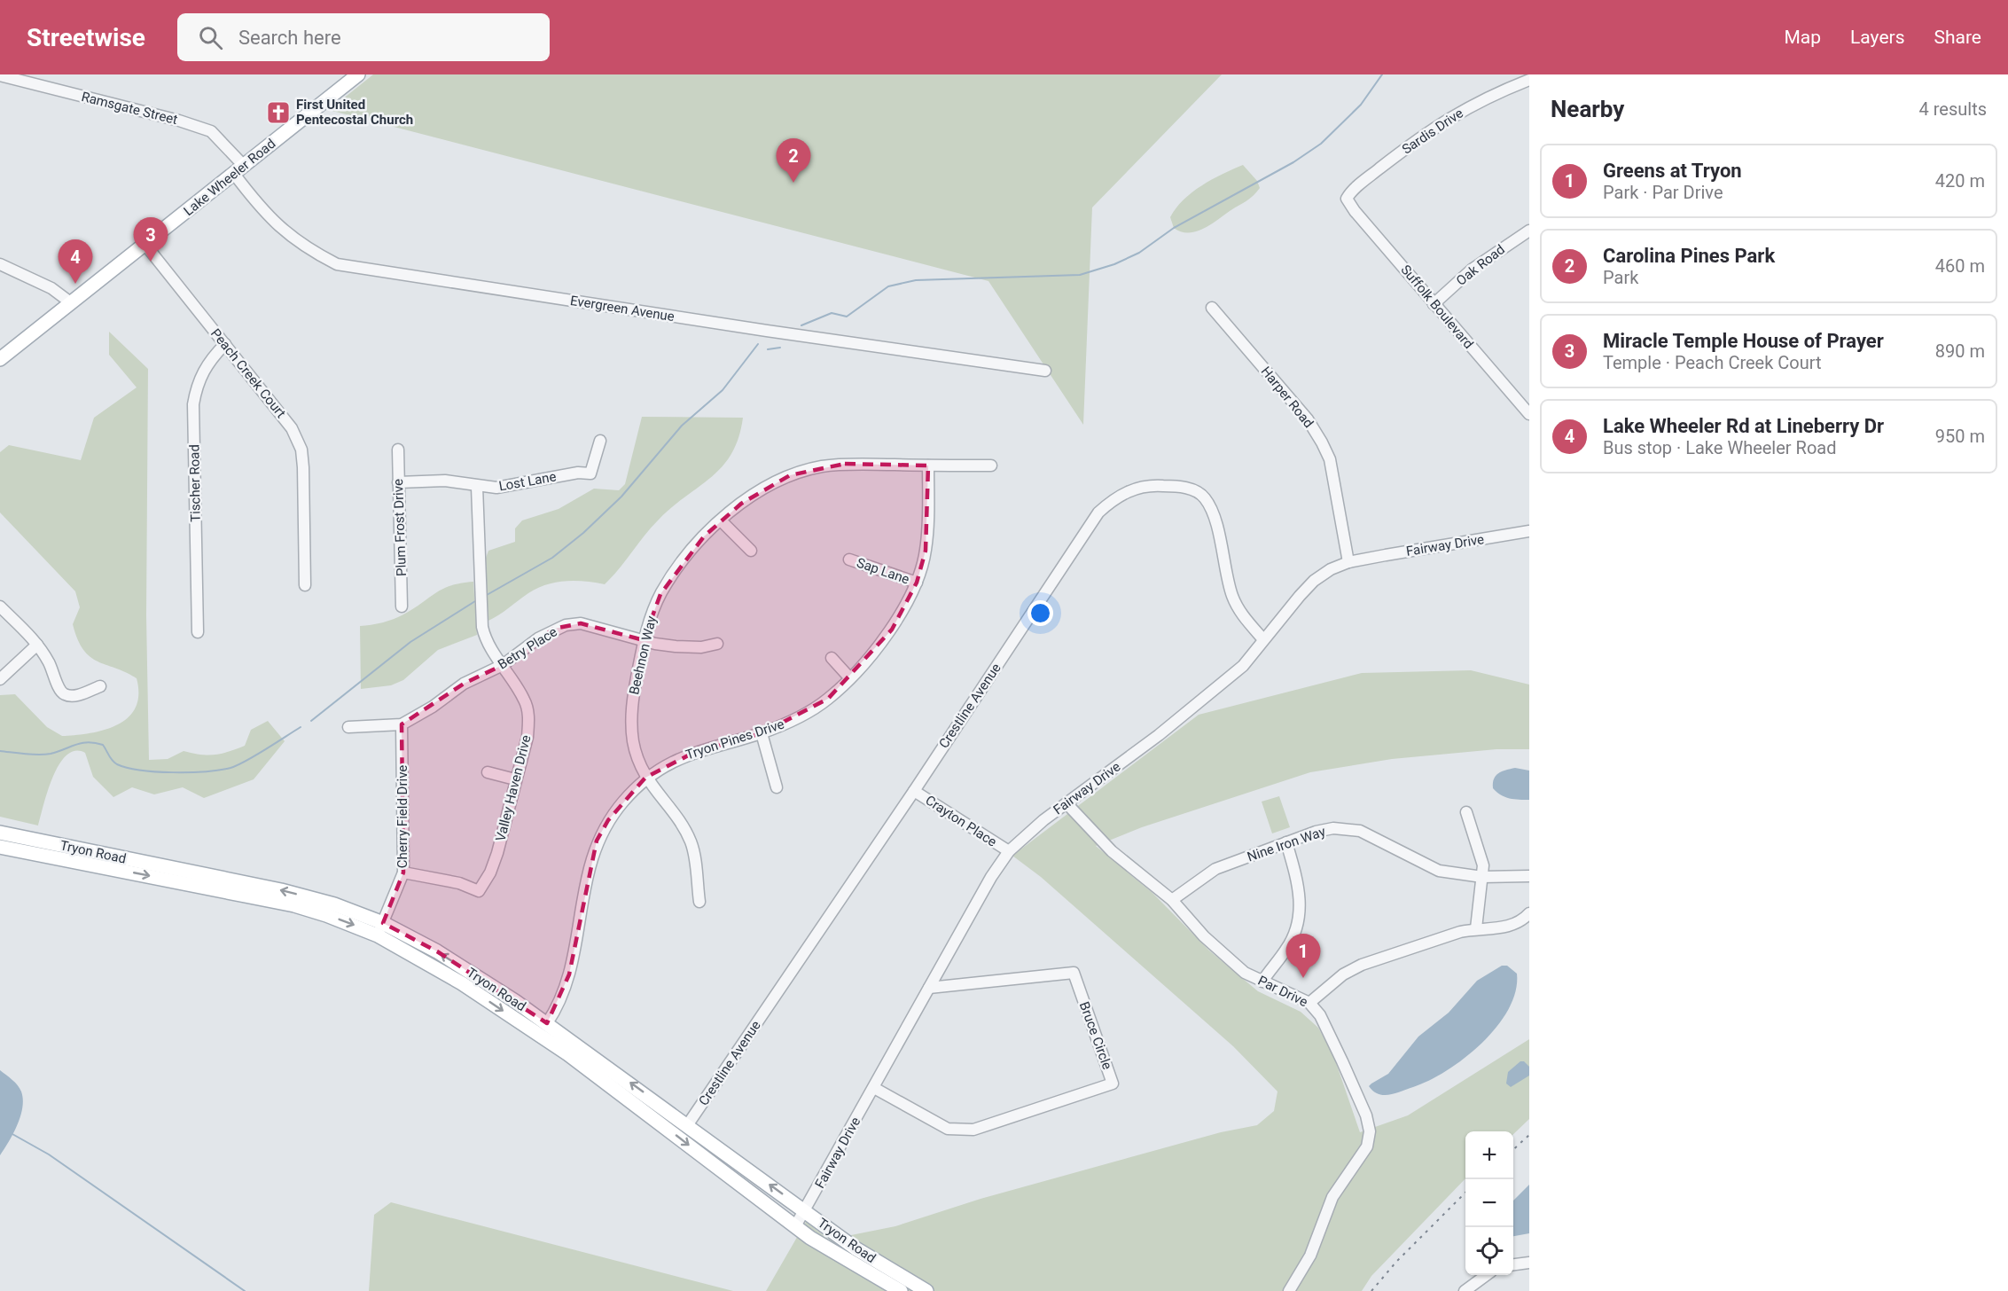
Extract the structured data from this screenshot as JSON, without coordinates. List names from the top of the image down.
{
  "streets": {
    "main road": ["Lake Wheeler Road", "Tryon Road"],
    "street": [
      "Ramsgate Street",
      "Sardis Drive",
      "Oak Road",
      "Suffolk Boulevard",
      "Evergreen Avenue",
      "Peach Creek Court",
      "Harper Road",
      "Lost Lane",
      "Tischer Road",
      "Plum Frost Drive",
      "Fairway Drive",
      "Sap Lane",
      "Betry Place",
      "Beehnon Way",
      "Crestline Avenue",
      "Tryon Pines Drive",
      "Valley Haven Drive",
      "Cherry Field Drive",
      "Crayton Place",
      "Nine Iron Way",
      "Par Drive",
      "Bruce Circle"
    ]
  },
  "crossings": [
    ["Ramsgate Street", "Lake Wheeler Road"],
    ["Ramsgate Street", "Evergreen Avenue"],
    ["Sardis Drive", "Suffolk Boulevard"],
    ["Lake Wheeler Road", "Evergreen Avenue"],
    ["Lake Wheeler Road", "Peach Creek Court"],
    ["Oak Road", "Suffolk Boulevard"],
    ["Peach Creek Court", "Tischer Road"],
    ["Harper Road", "Fairway Drive"],
    ["Lost Lane", "Plum Frost Drive"],
    ["Lost Lane", "Valley Haven Drive"],
    ["Fairway Drive", "Crestline Avenue"],
    ["Fairway Drive", "Crayton Place"],
    ["Fairway Drive", "Tryon Road"],
    ["Fairway Drive", "Par Drive"],
    ["Fairway Drive", "Bruce Circle"],
    ["Sap Lane", "Tryon Pines Drive"],
    ["Betry Place", "Beehnon Way"],
    ["Betry Place", "Valley Haven Drive"],
    ["Betry Place", "Cherry Field Drive"],
    ["Beehnon Way", "Tryon Pines Drive"],
    ["Crestline Avenue", "Crayton Place"],
    ["Crestline Avenue", "Tryon Road"],
    ["Tryon Pines Drive", "Tryon Road"],
    ["Valley Haven Drive", "Cherry Field Drive"],
    ["Cherry Field Drive", "Tryon Road"],
    ["Nine Iron Way", "Par Drive"]
  ],
  "places": {
    "church": ["First United Pentecostal Church"]
  },
  "page": {
    "header": "Streetwise",
    "search": "Search here",
    "nav": ["Map", "Layers", "Share"],
    "heading": ["Nearby", "4 results"],
    "pins": [
      "2",
      "3",
      "4",
      "1"
    ],
    "list": [
      {
        "mark": "1",
        "name": "Greens at Tryon",
        "note": "Park · Par Drive",
        "value": "420 m"
      },
      {
        "mark": "2",
        "name": "Carolina Pines Park",
        "note": "Park",
        "value": "460 m"
      },
      {
        "mark": "3",
        "name": "Miracle Temple House of Prayer",
        "note": "Temple · Peach Creek Court",
        "value": "890 m"
      },
      {
        "mark": "4",
        "name": "Lake Wheeler Rd at Lineberry Dr",
        "note": "Bus stop · Lake Wheeler Road",
        "value": "950 m"
      }
    ],
    "map_buttons": ["+", "−"]
  }
}
